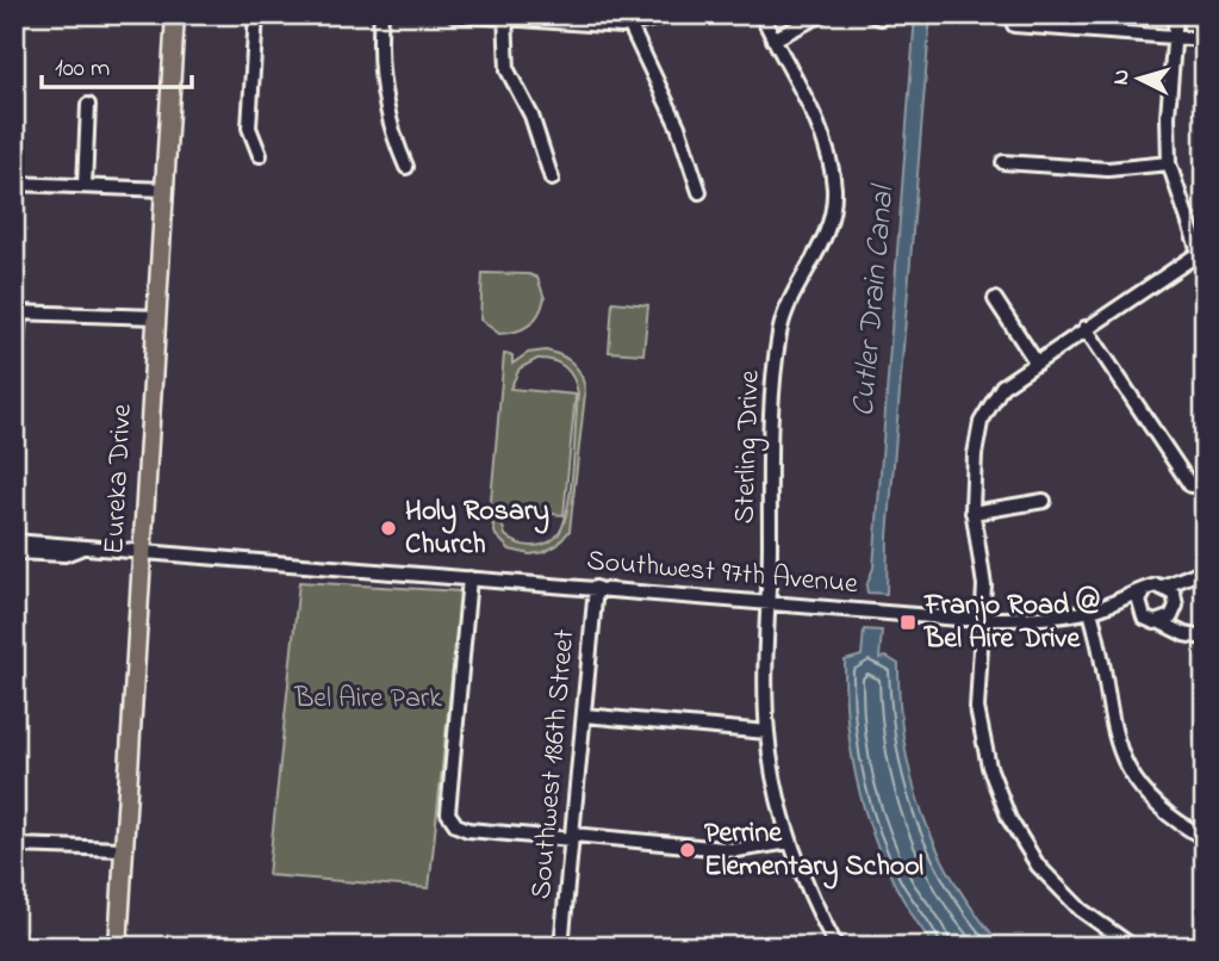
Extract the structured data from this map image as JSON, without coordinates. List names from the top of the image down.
{
  "streets": {
    "main road": ["Eureka Drive"],
    "street": ["Sterling Drive", "Southwest 97th Avenue", "Southwest 186th Street"]
  },
  "crossings": [
    ["Sterling Drive", "Southwest 97th Avenue"],
    ["Eureka Drive", "Southwest 97th Avenue"],
    ["Southwest 97th Avenue", "Southwest 186th Street"]
  ],
  "water": ["Cutler Drain Canal"],
  "parks": ["Bel Aire Park"],
  "places": {
    "other": ["Holy Rosary Church", "Perrine Elementary School"],
    "transit": ["Franjo Road @ Bel Aire Drive"]
  },
  "scale_bar": "100 m",
  "north": "left"
}
